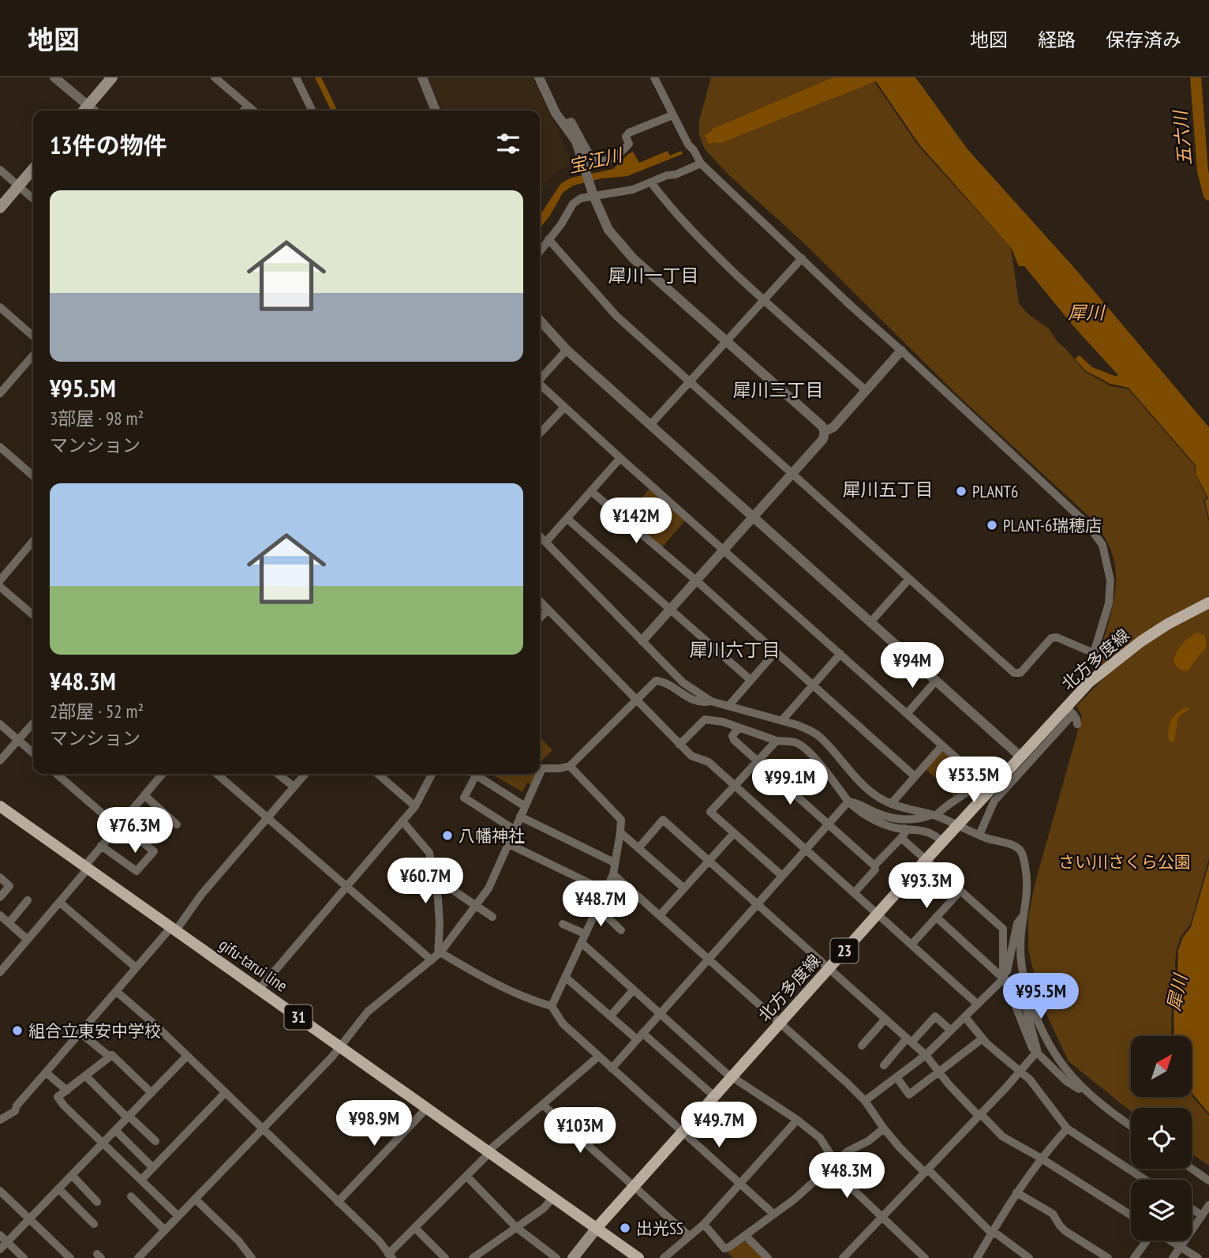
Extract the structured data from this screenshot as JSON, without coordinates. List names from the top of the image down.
{
  "streets": {
    "main road": [
      "北方多度線",
      "23",
      "gifu-tarui line",
      "31"
    ]
  },
  "crossings": [
    ["北方多度線", "gifu-tarui line"]
  ],
  "districts": [
    "犀川一丁目",
    "犀川三丁目",
    "犀川五丁目",
    "犀川六丁目"
  ],
  "water": ["五六川", "宝江川", "犀川"],
  "parks": ["さい川さくら公園"],
  "places": [
    "PLANT6",
    "PLANT-6瑞穂店",
    "八幡神社",
    "組合立東安中学校",
    "出光SS"
  ],
  "north": "top right",
  "page": {
    "header": "地図",
    "nav": ["地図", "経路", "保存済み"],
    "heading": "13件の物件",
    "list": [
      {
        "name": "¥95.5M",
        "note": "3部屋 · 98 m² · マンション"
      },
      {
        "name": "¥48.3M",
        "note": "2部屋 · 52 m² · マンション"
      }
    ],
    "price": [
      "¥142M",
      "¥94M",
      "¥53.5M",
      "¥99.1M",
      "¥76.3M",
      "¥60.7M",
      "¥93.3M",
      "¥48.7M",
      "¥95.5M",
      "¥98.9M",
      "¥49.7M",
      "¥103M",
      "¥48.3M"
    ]
  }
}
